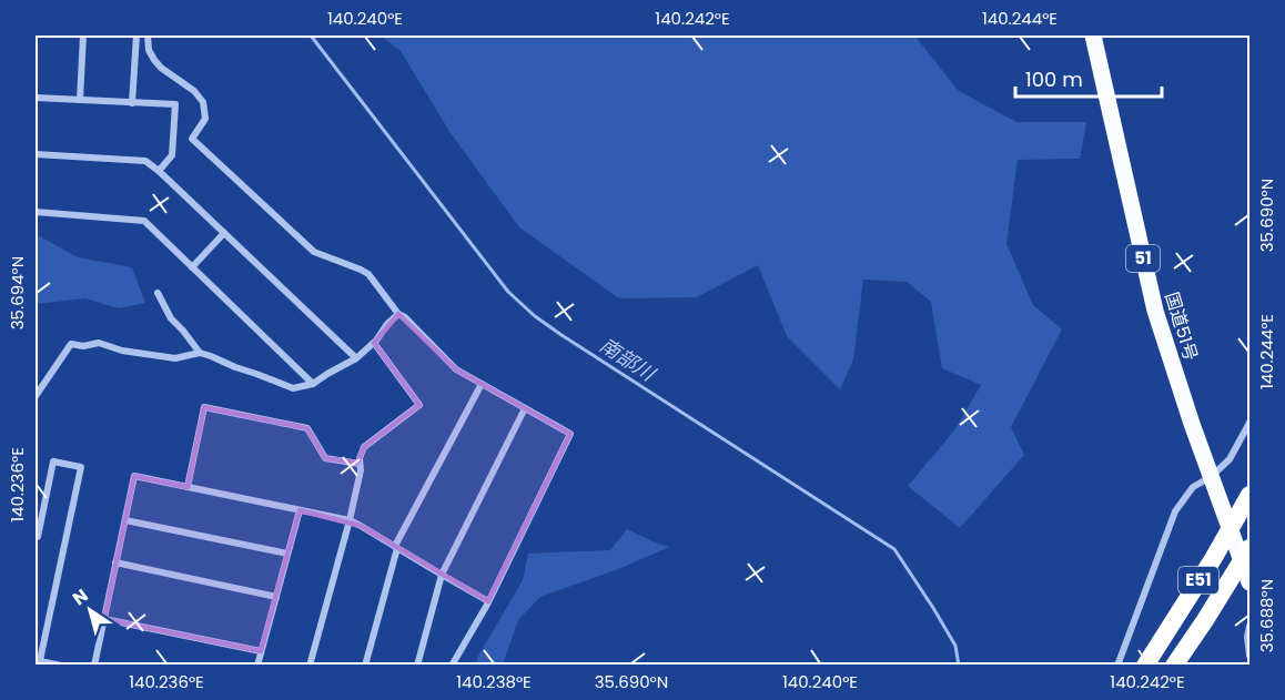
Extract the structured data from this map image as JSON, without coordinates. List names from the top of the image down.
{
  "streets": {
    "highway": ["51", "国道51号", "E51"]
  },
  "water": ["南部川"],
  "scale_bar": "100 m",
  "north": "top left",
  "coordinates": [
    "140.240°E",
    "140.242°E",
    "140.244°E",
    "35.690°N",
    "35.694°N",
    "140.236°E",
    "35.688°N",
    "140.238°E"
  ]
}
